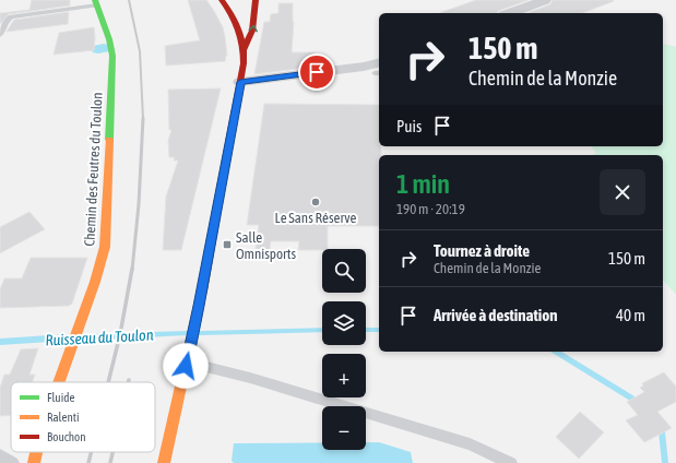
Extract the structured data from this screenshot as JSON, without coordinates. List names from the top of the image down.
{
  "streets": {
    "main road": ["Chemin des Feutres du Toulon"]
  },
  "water": ["Ruisseau du Toulon"],
  "places": {
    "other": ["Le Sans Réserve"],
    "transit": ["Salle Omnisports"]
  },
  "legend": ["Fluide", "Ralenti", "Bouchon"],
  "page": {
    "turn": ["150 m", "Chemin de la Monzie"],
    "then": "Puis",
    "heading": ["1 min", "190 m · 20:19"],
    "list": [
      {
        "name": "Tournez à droite",
        "note": "Chemin de la Monzie",
        "value": "150 m"
      },
      {
        "name": "Arrivée à destination",
        "value": "40 m"
      }
    ],
    "map_buttons": ["+", "−"]
  }
}
